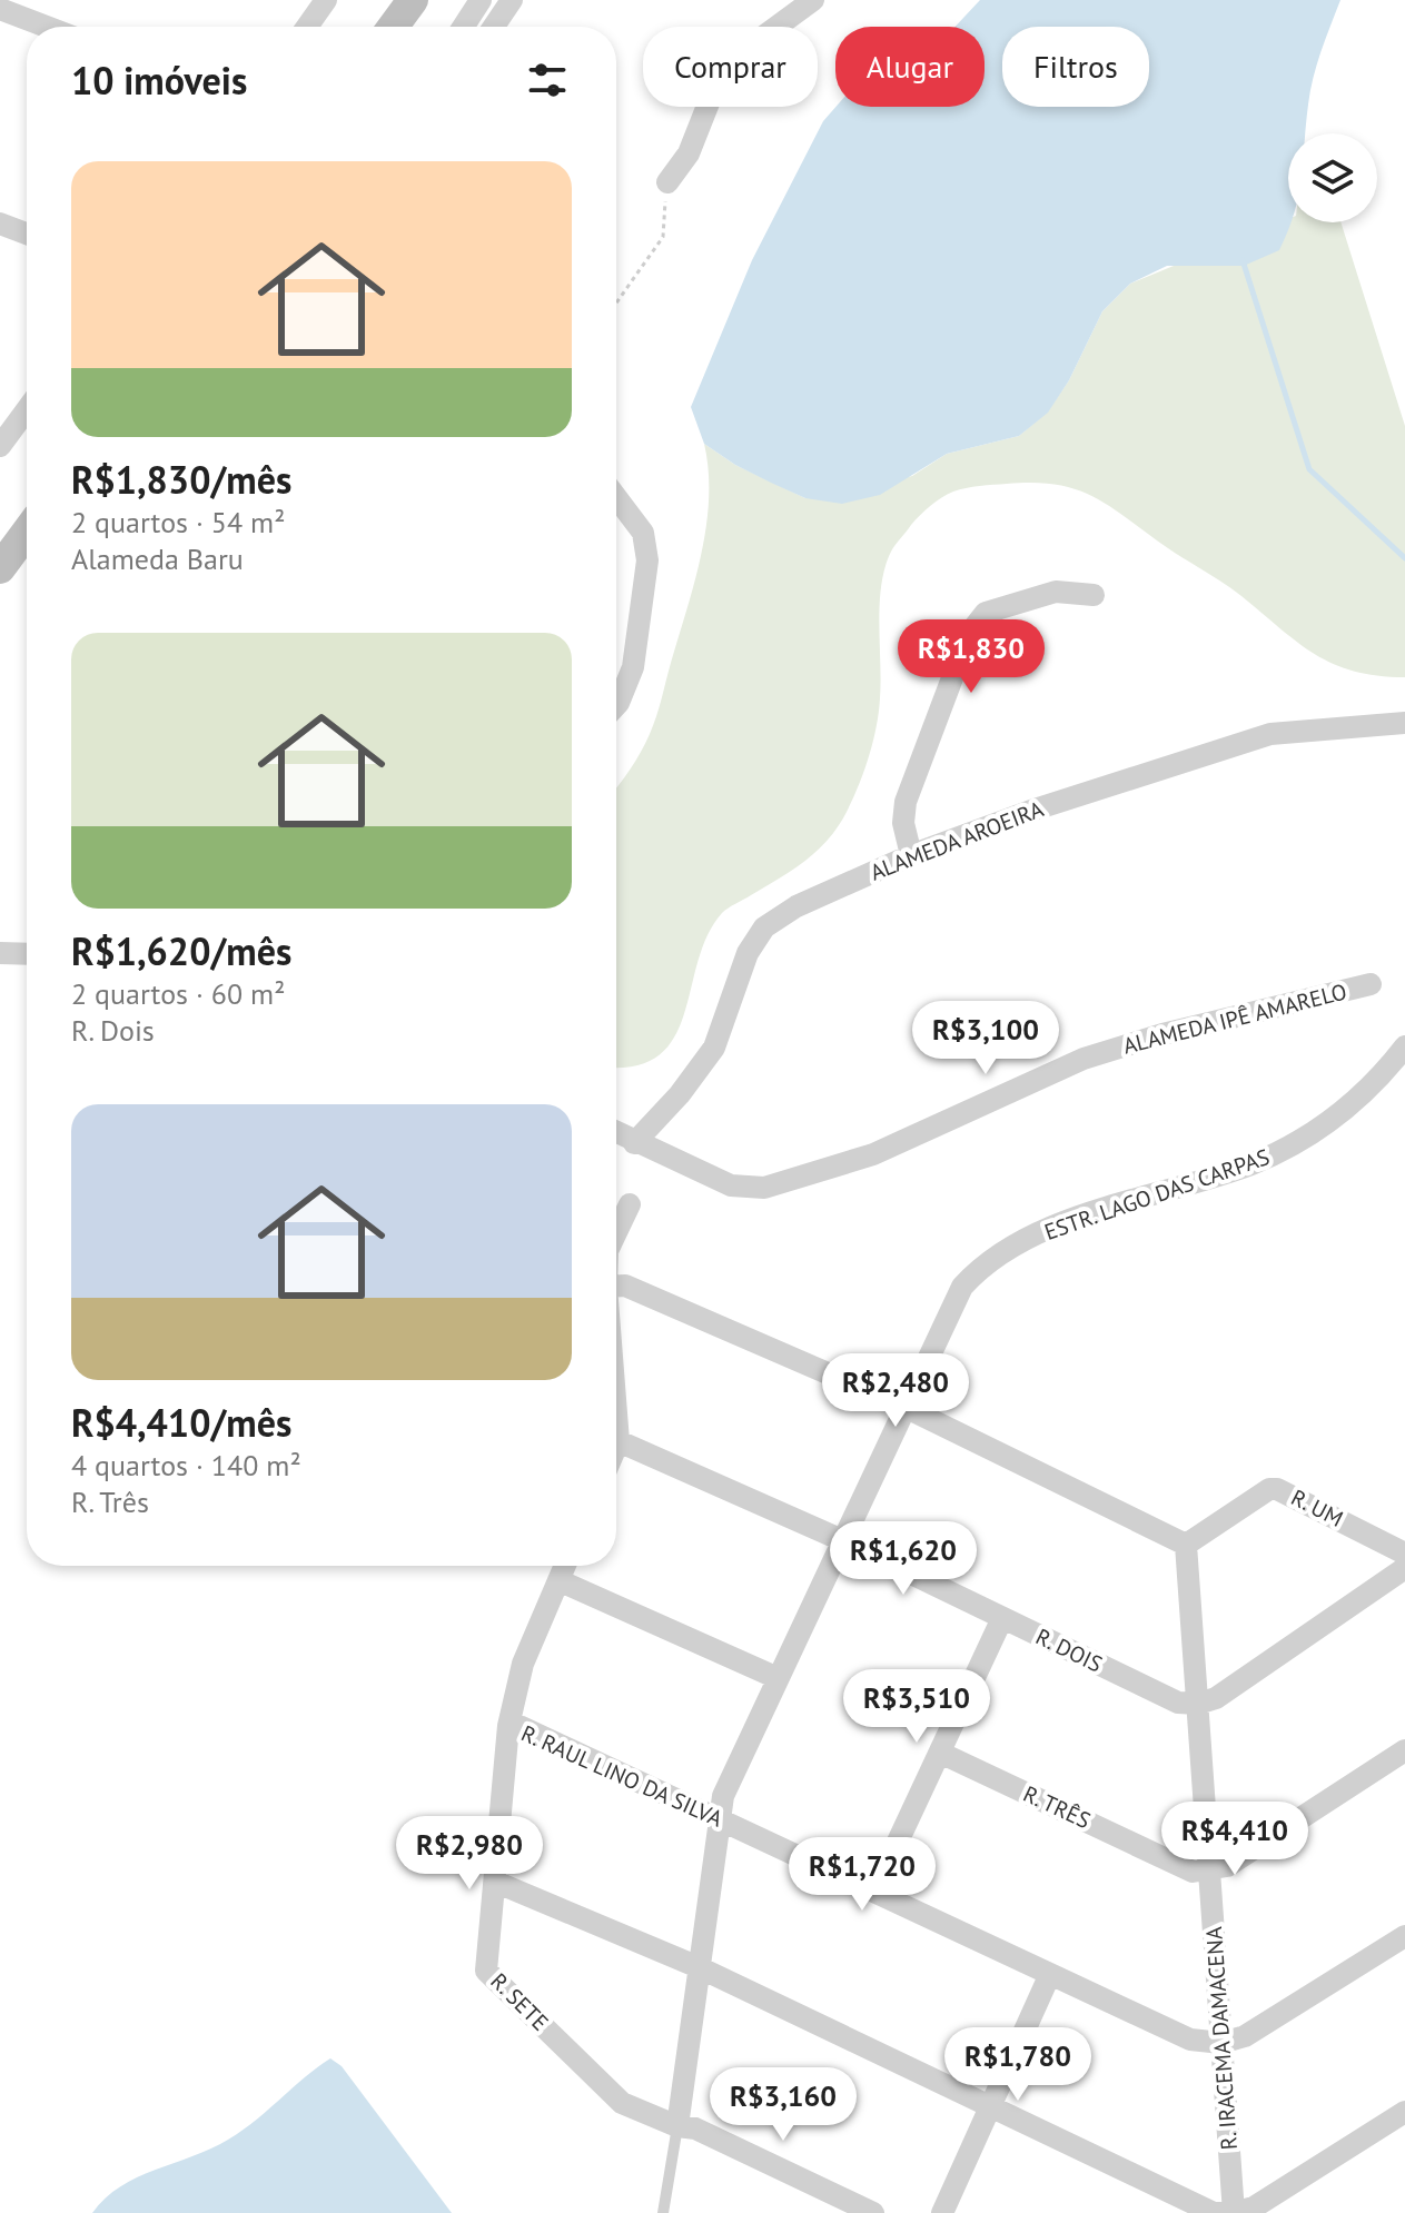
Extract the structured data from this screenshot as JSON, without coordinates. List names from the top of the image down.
{
  "streets": {
    "street": [
      "ALAMEDA AROEIRA",
      "ALAMEDA IPÊ AMARELO",
      "ESTR. LAGO DAS CARPAS",
      "R. UM",
      "R. DOIS",
      "R. RAUL LINO DA SILVA",
      "R. TRÊS",
      "R. SETE",
      "R. IRACEMA DAMACENA"
    ]
  },
  "crossings": [
    ["ALAMEDA AROEIRA", "ALAMEDA IPÊ AMARELO"],
    ["ESTR. LAGO DAS CARPAS", "R. DOIS"],
    ["ESTR. LAGO DAS CARPAS", "R. RAUL LINO DA SILVA"],
    ["ESTR. LAGO DAS CARPAS", "R. SETE"],
    ["R. UM", "R. IRACEMA DAMACENA"],
    ["R. DOIS", "R. IRACEMA DAMACENA"],
    ["R. RAUL LINO DA SILVA", "R. SETE"],
    ["R. RAUL LINO DA SILVA", "R. IRACEMA DAMACENA"],
    ["R. TRÊS", "R. IRACEMA DAMACENA"]
  ],
  "page": {
    "chip": ["Comprar", "Alugar", "Filtros"],
    "heading": "10 imóveis",
    "list": [
      {
        "name": "R$1,830/mês",
        "note": "2 quartos · 54 m² · Alameda Baru"
      },
      {
        "name": "R$1,620/mês",
        "note": "2 quartos · 60 m² · R. Dois"
      },
      {
        "name": "R$4,410/mês",
        "note": "4 quartos · 140 m² · R. Três"
      }
    ],
    "price": [
      "R$1,830",
      "R$3,100",
      "R$2,480",
      "R$1,620",
      "R$3,510",
      "R$4,410",
      "R$2,980",
      "R$1,720",
      "R$1,780",
      "R$3,160"
    ]
  }
}
